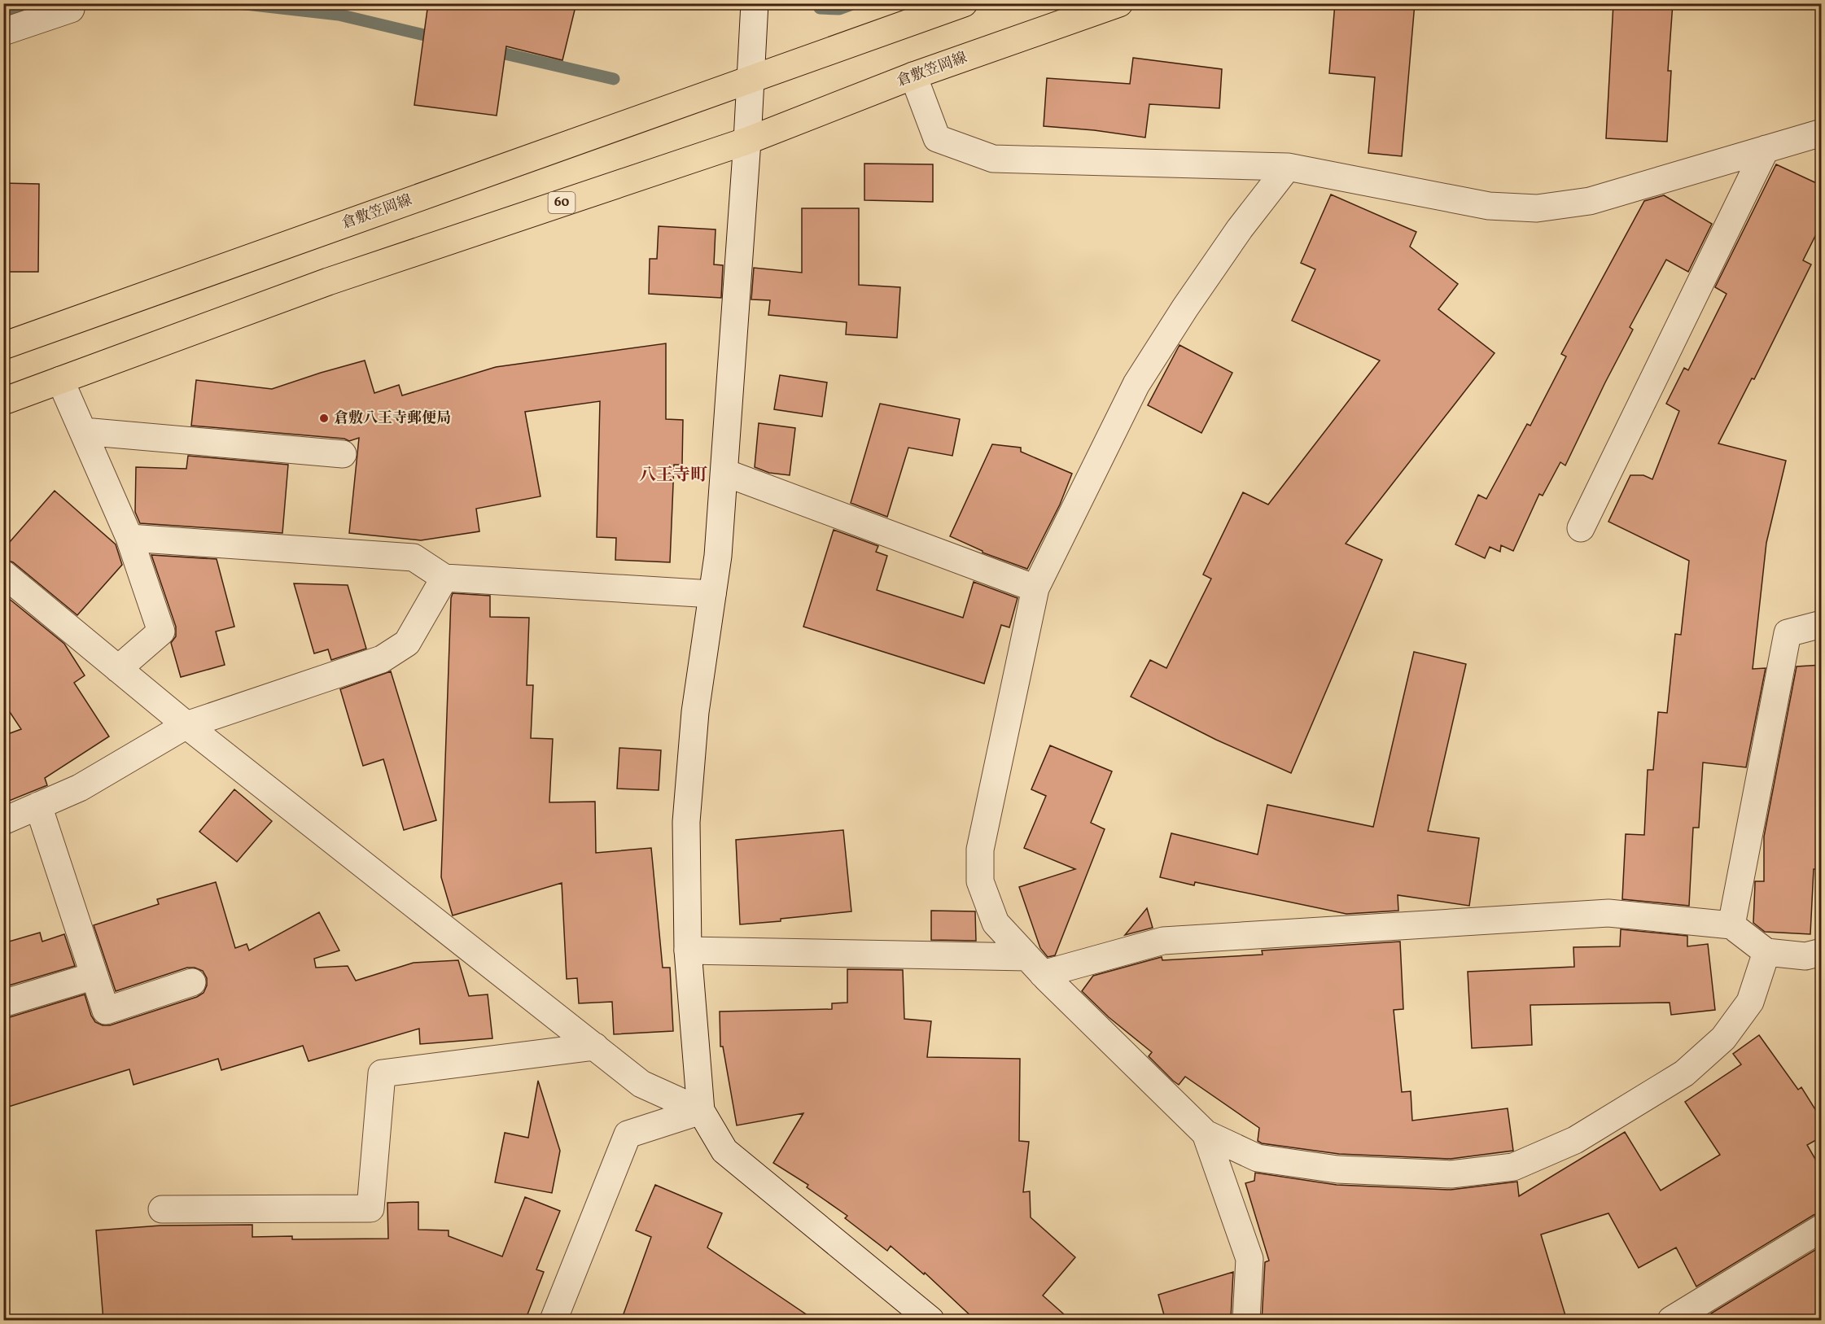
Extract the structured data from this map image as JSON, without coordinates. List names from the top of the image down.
{
  "streets": {
    "main road": ["倉敷笠岡線", "60"]
  },
  "districts": ["八王寺町"],
  "places": ["倉敷八王寺郵便局"]
}
